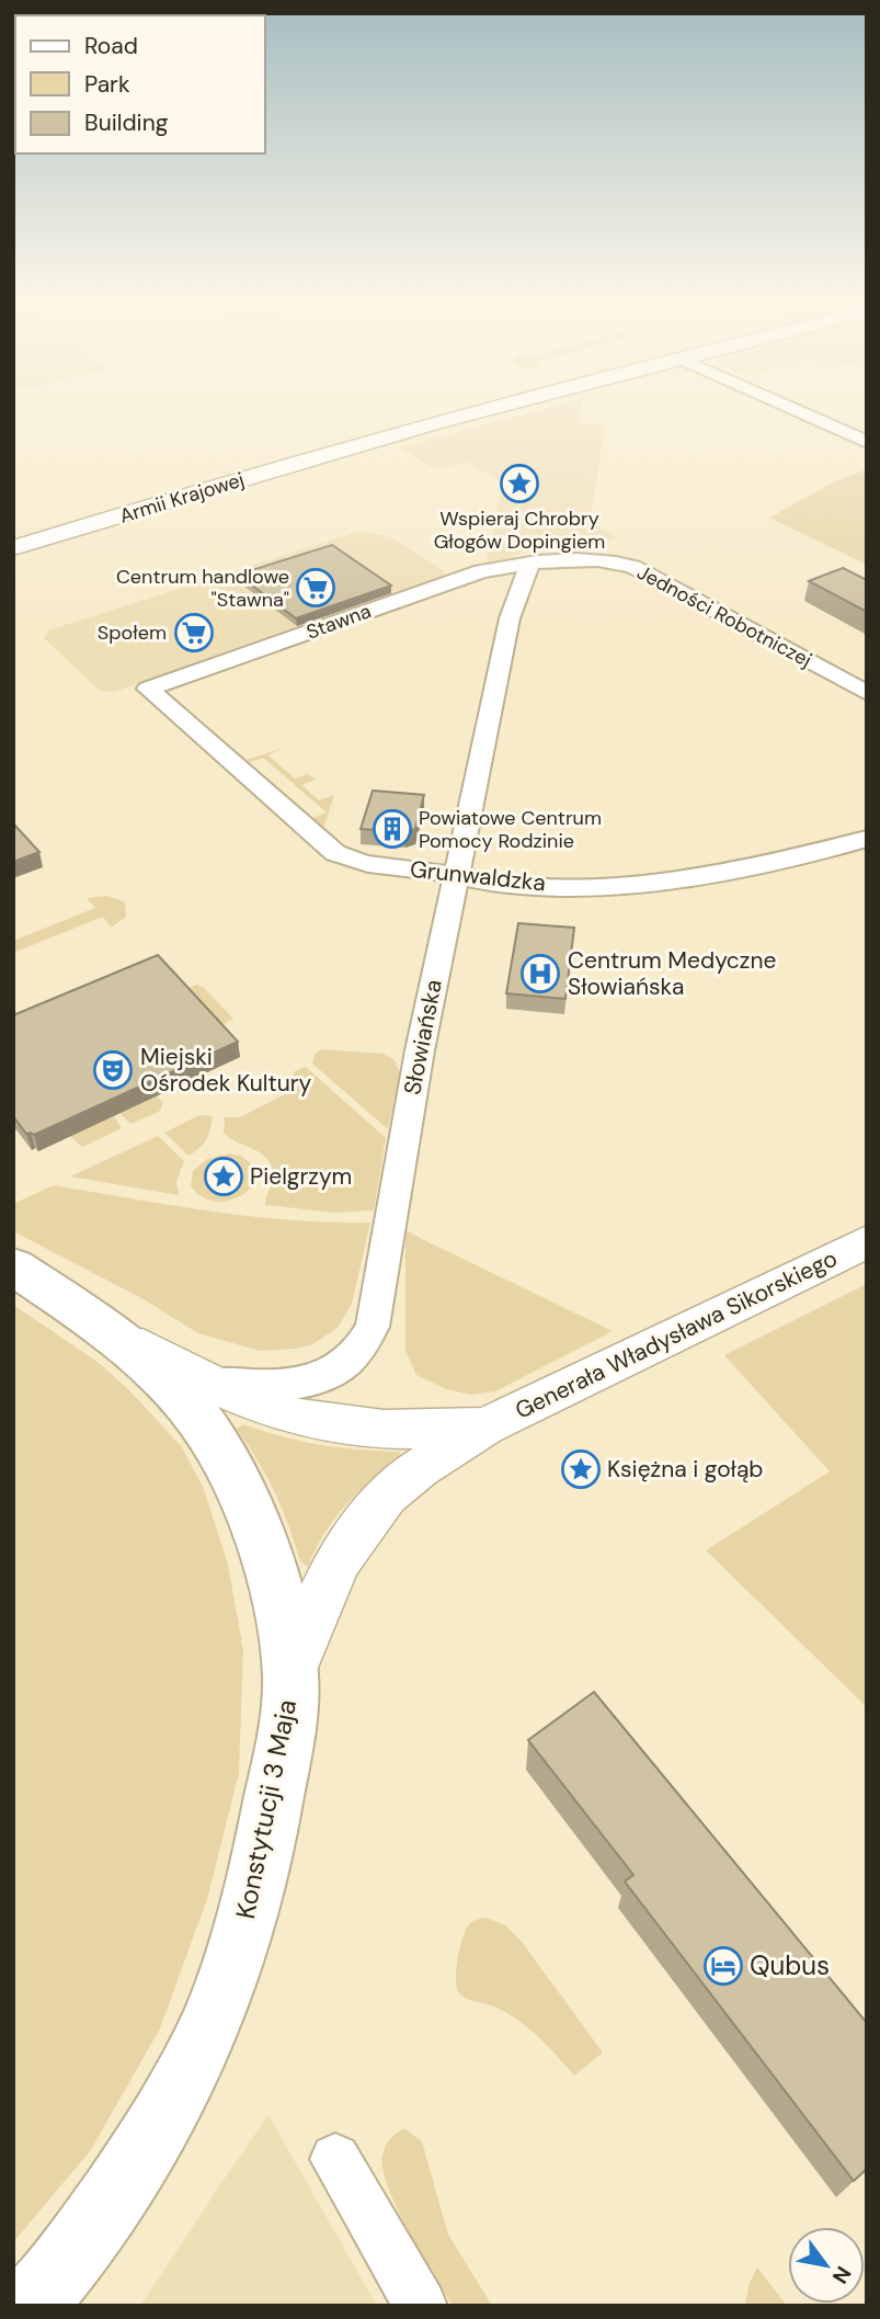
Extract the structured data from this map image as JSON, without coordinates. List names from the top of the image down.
{
  "streets": {
    "main road": ["Konstytucji 3 Maja"],
    "street": [
      "Armii Krajowej",
      "Jedności Robotniczej",
      "Stawna",
      "Grunwaldzka",
      "Słowiańska",
      "Generała Władysława Sikorskiego"
    ]
  },
  "crossings": [
    ["Jedności Robotniczej", "Stawna"],
    ["Jedności Robotniczej", "Słowiańska"],
    ["Stawna", "Grunwaldzka"],
    ["Stawna", "Słowiańska"],
    ["Grunwaldzka", "Słowiańska"],
    ["Słowiańska", "Generała Władysława Sikorskiego"],
    ["Generała Władysława Sikorskiego", "Konstytucji 3 Maja"]
  ],
  "places": {
    "place": ["Wspieraj Chrobry Głogów Dopingiem", "Pielgrzym", "Księżna i gołąb"],
    "supermarket": ["Centrum handlowe \"Stawna\"", "Społem"],
    "building": ["Powiatowe Centrum Pomocy Rodzinie"],
    "hospital": ["Centrum Medyczne Słowiańska"],
    "theatre": ["Miejski Ośrodek Kultury"],
    "hotel": ["Qubus"]
  },
  "legend": ["Road", "Park", "Building"],
  "north": "bottom right"
}
